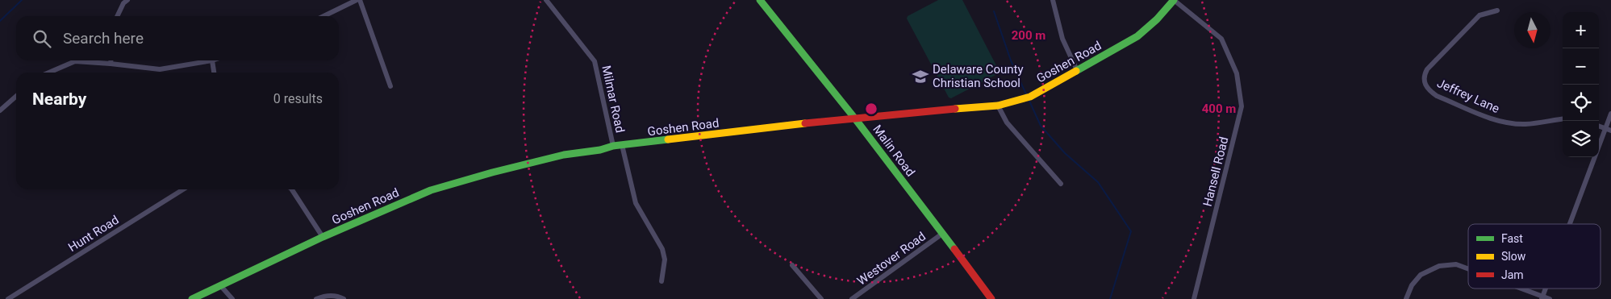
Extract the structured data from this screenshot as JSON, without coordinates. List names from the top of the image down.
{
  "streets": {
    "street": [
      "Goshen Road",
      "Jeffrey Lane",
      "Milmar Road",
      "Malin Road",
      "Hansell Road",
      "Hunt Road",
      "Westover Road"
    ]
  },
  "crossings": [
    ["Goshen Road", "Milmar Road"],
    ["Goshen Road", "Malin Road"],
    ["Goshen Road", "Hansell Road"],
    ["Malin Road", "Westover Road"]
  ],
  "places": {
    "school or university": ["Delaware County Christian School"]
  },
  "legend": ["Fast", "Slow", "Jam"],
  "north": "bottom",
  "page": {
    "map_buttons": ["+", "−"],
    "search": "Search here",
    "heading": ["Nearby", "0 results"]
  },
  "rings": ["200 m", "400 m"]
}
